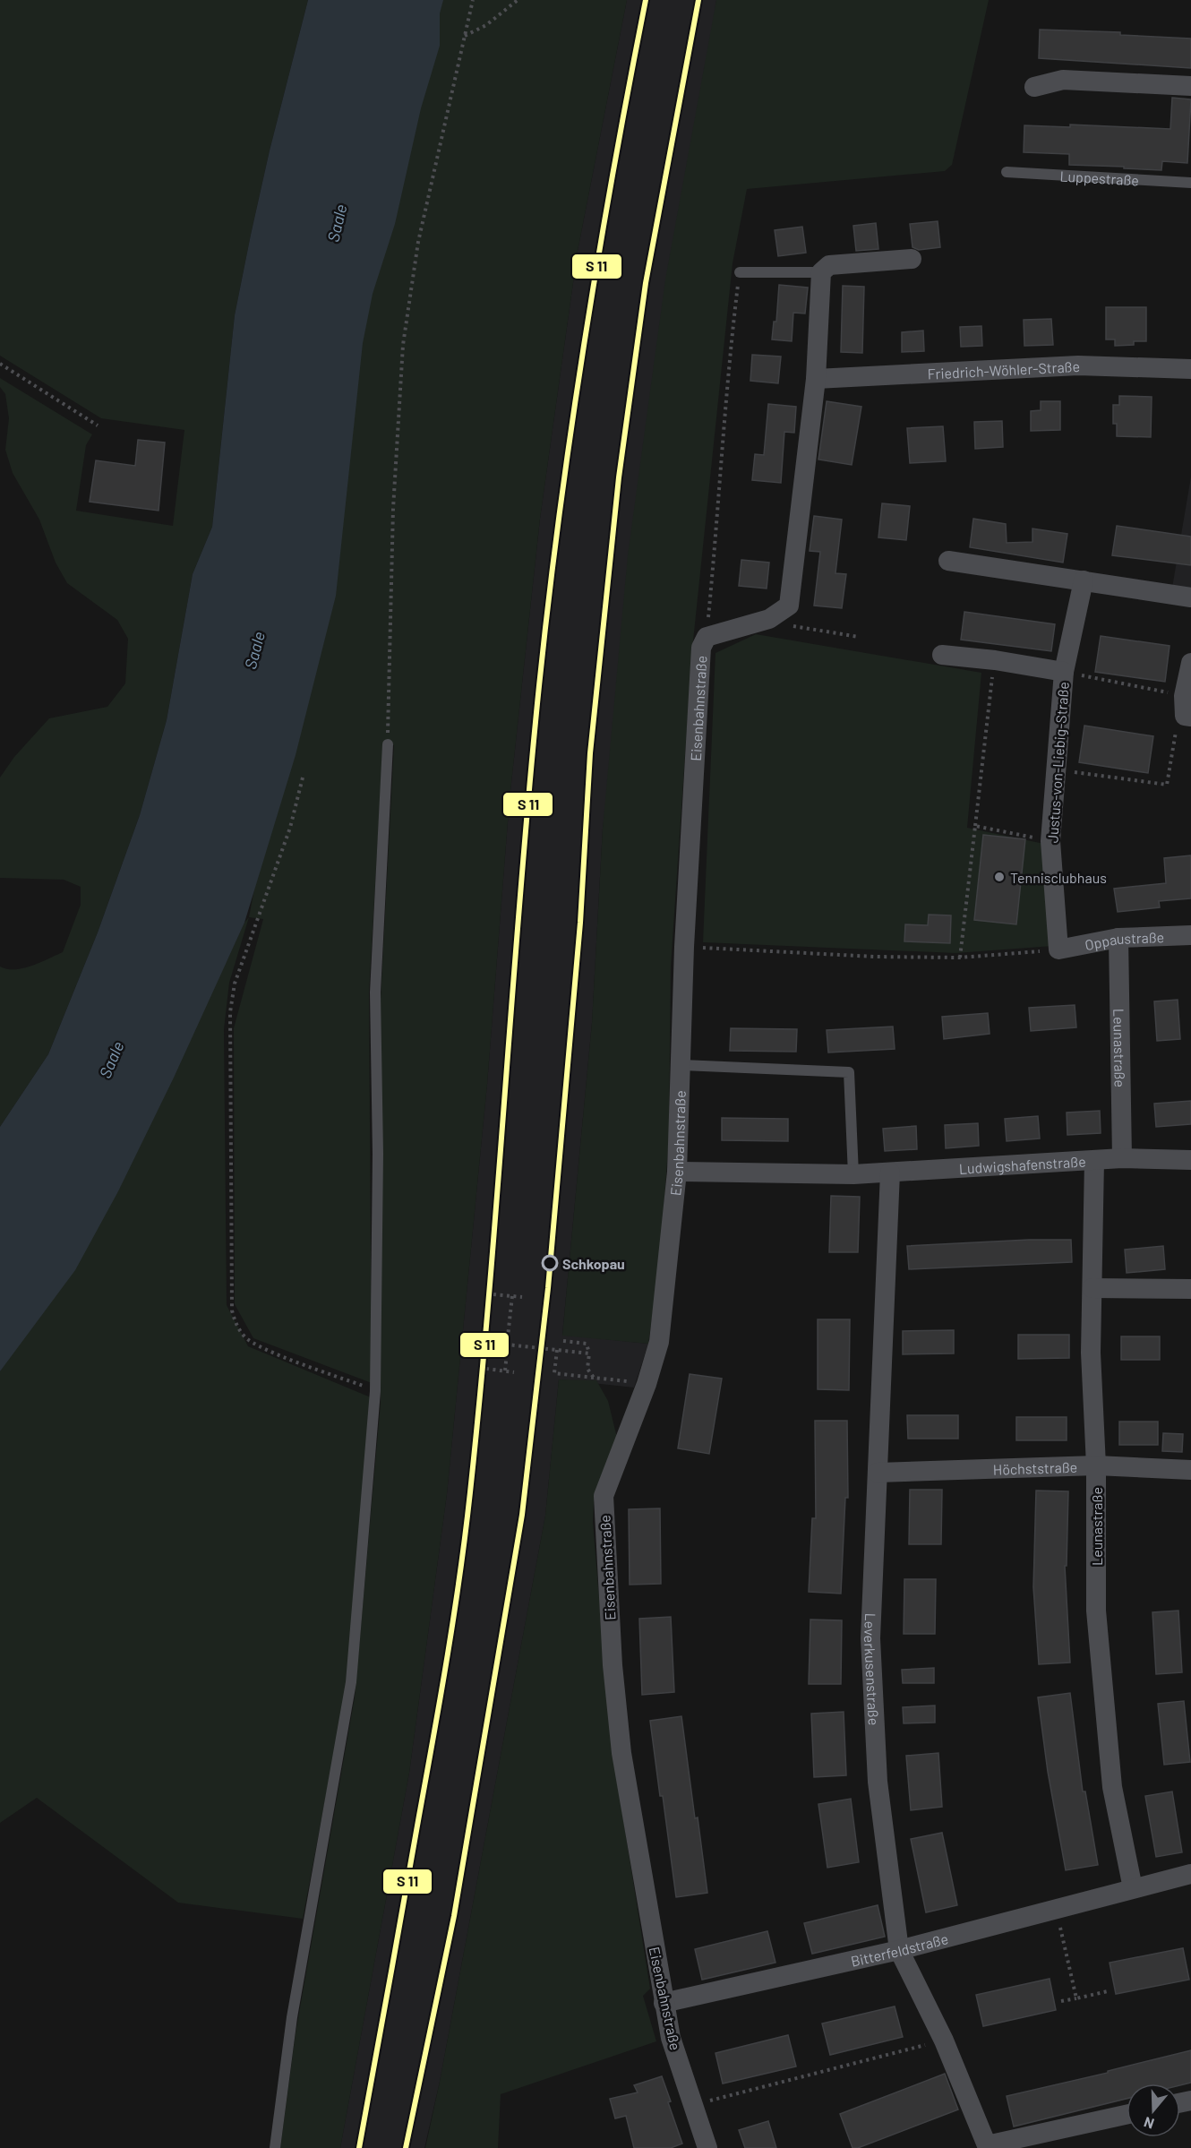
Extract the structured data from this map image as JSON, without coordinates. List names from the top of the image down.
{
  "streets": {
    "street": [
      "Friedrich-Wöhler-Straße",
      "Eisenbahnstraße",
      "Justus-von-Liebig-Straße",
      "Oppaustraße",
      "Leunastraße",
      "Ludwigshafenstraße",
      "Höchststraße",
      "Leverkusenstraße",
      "Bitterfeldstraße"
    ],
    "lane": ["Luppestraße"]
  },
  "crossings": [
    ["Friedrich-Wöhler-Straße", "Eisenbahnstraße"],
    ["Eisenbahnstraße", "Ludwigshafenstraße"],
    ["Eisenbahnstraße", "Bitterfeldstraße"],
    ["Justus-von-Liebig-Straße", "Oppaustraße"],
    ["Oppaustraße", "Leunastraße"],
    ["Leunastraße", "Ludwigshafenstraße"],
    ["Leunastraße", "Höchststraße"],
    ["Leunastraße", "Bitterfeldstraße"],
    ["Ludwigshafenstraße", "Leverkusenstraße"],
    ["Höchststraße", "Leverkusenstraße"],
    ["Leverkusenstraße", "Bitterfeldstraße"]
  ],
  "water": ["Saale"],
  "places": ["Tennisclubhaus", "Schkopau"],
  "north": "bottom"
}
